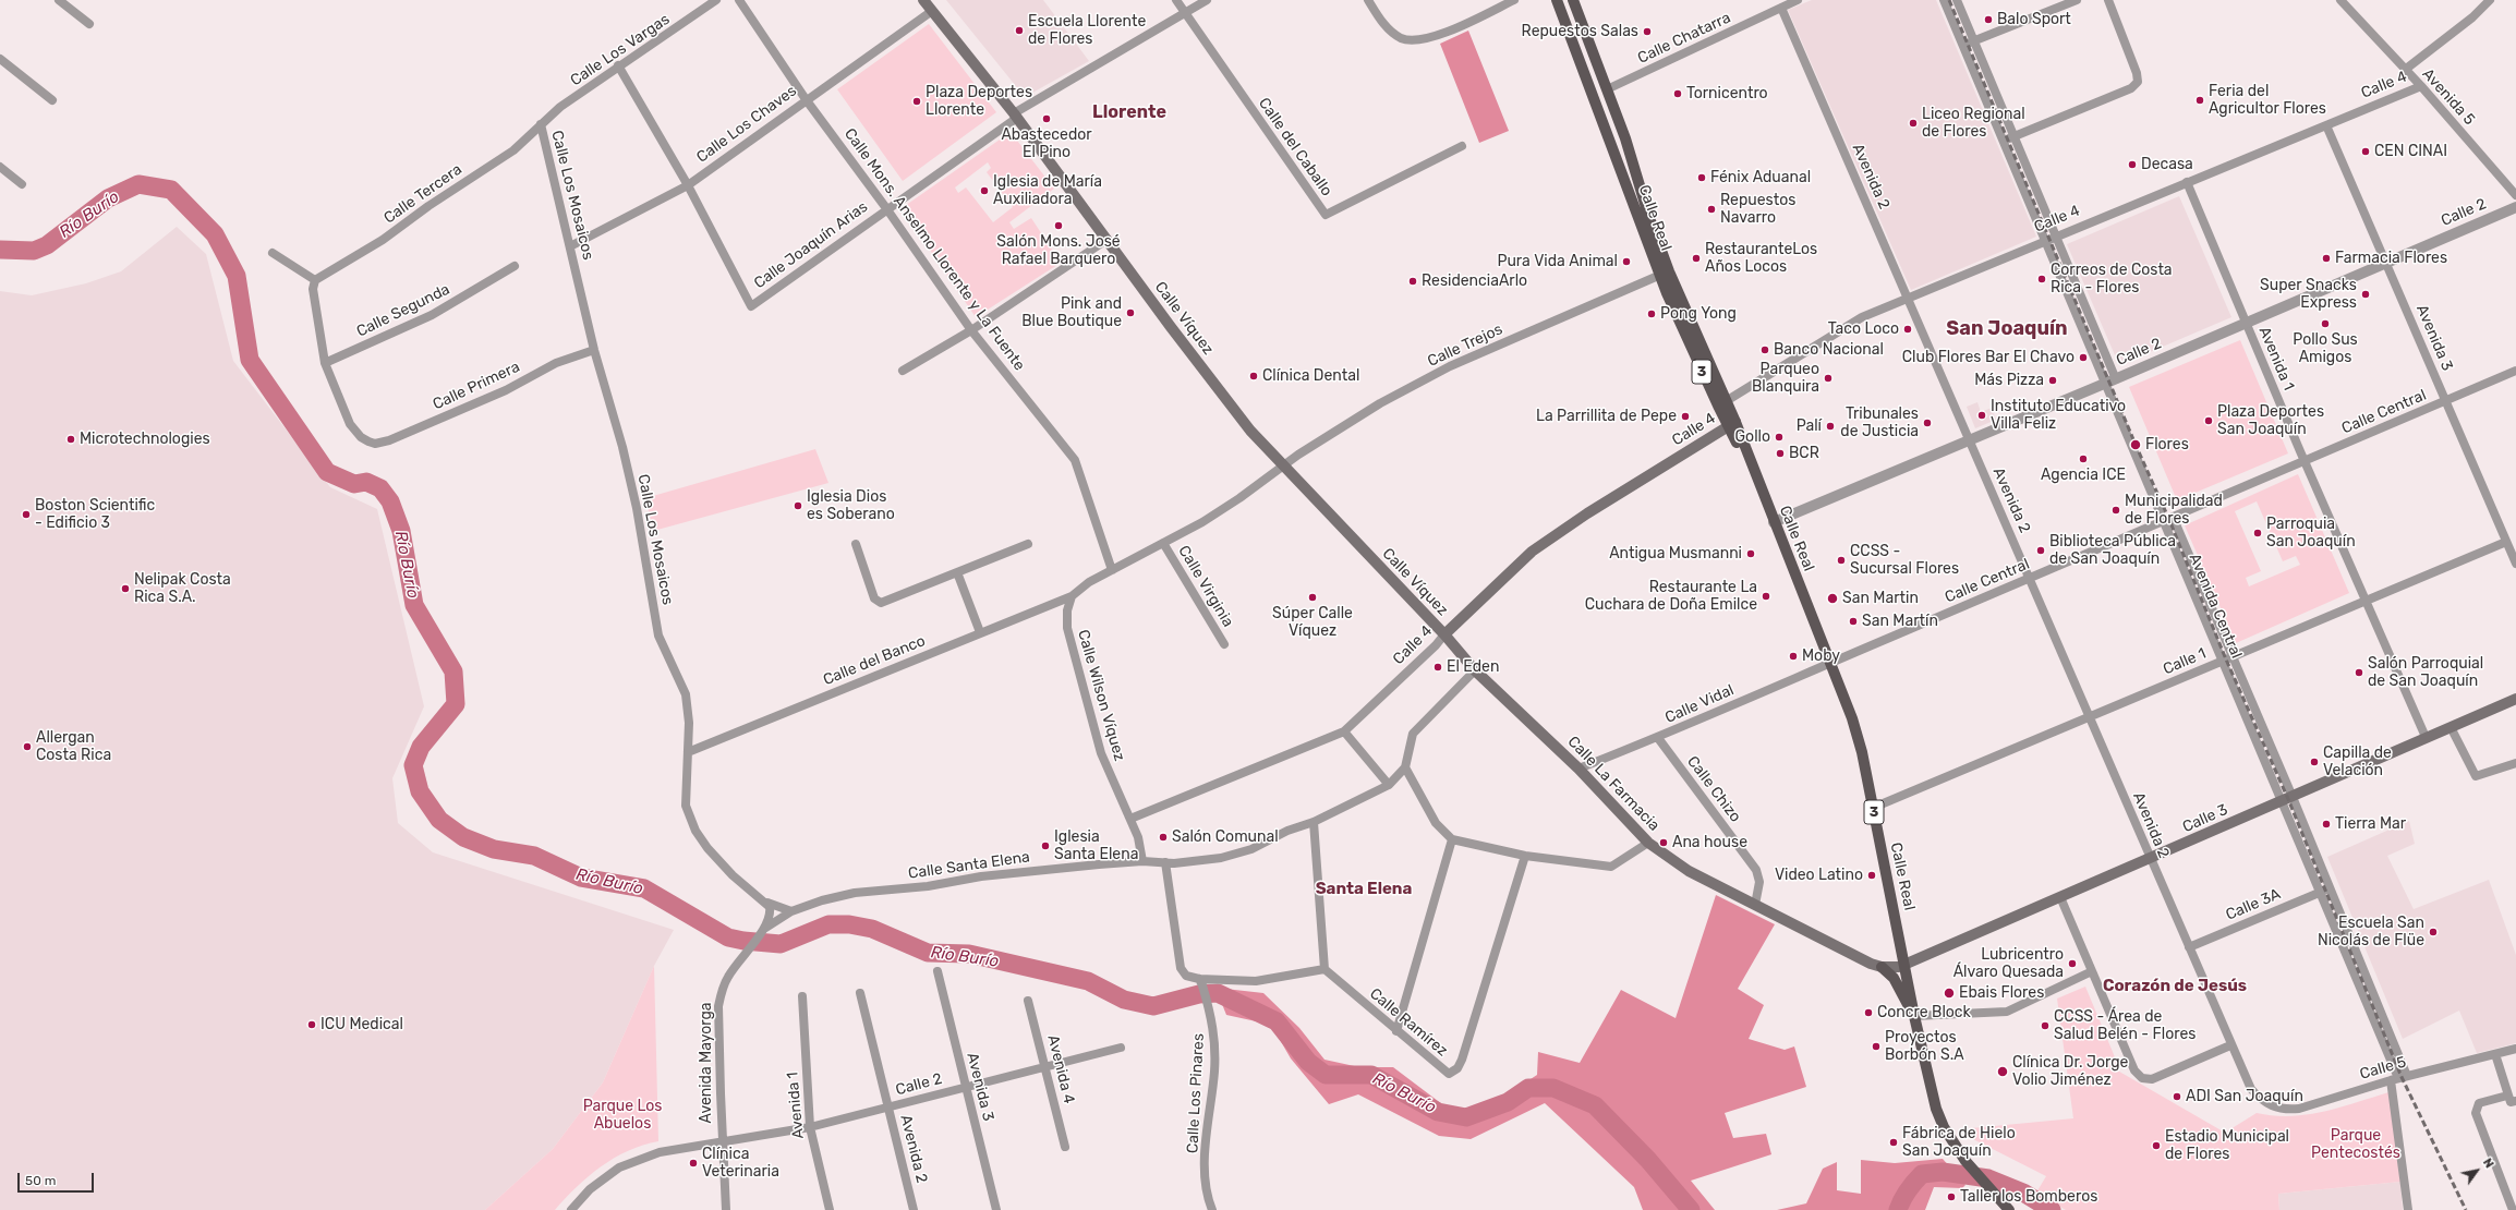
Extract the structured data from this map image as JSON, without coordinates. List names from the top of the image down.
{
  "streets": {
    "main road": [
      "Calle 4",
      "Calle Real",
      "Calle Víquez",
      "3",
      "Calle La Farmacia",
      "Calle 3"
    ],
    "street": [
      "Calle Chatarra",
      "Calle Los Vargas",
      "Avenida 5",
      "Calle Los Chaves",
      "Calle del Caballo",
      "Avenida 2",
      "Calle Tercera",
      "Calle Los Mosaicos",
      "Calle 2",
      "Calle Joaquín Arias",
      "Calle Mons. Anselmo Llorente y La Fuente",
      "Calle Segunda",
      "Avenida 3",
      "Calle Trejos",
      "Avenida 1",
      "Calle Primera",
      "Calle Central",
      "Calle Virginia",
      "Avenida Central",
      "Calle del Banco",
      "Calle 1",
      "Calle Wilson Víquez",
      "Calle Vidal",
      "Calle Chizo",
      "Calle Santa Elena",
      "Calle 3A",
      "Calle Ramírez",
      "Avenida Mayorga",
      "Calle 5",
      "Avenida 4",
      "Calle Los Pinares"
    ]
  },
  "crossings": [
    ["Calle Chatarra", "Avenida 2"],
    ["Calle Chatarra", "Calle Real"],
    ["Calle Los Vargas", "Calle Tercera"],
    ["Calle Los Vargas", "Calle Los Mosaicos"],
    ["Calle 4", "Avenida 5"],
    ["Calle 4", "Avenida 2"],
    ["Calle 4", "Calle Real"],
    ["Calle 4", "Calle Víquez"],
    ["Calle 4", "Avenida 3"],
    ["Calle 4", "Avenida 1"],
    ["Calle 4", "Avenida Central"],
    ["Calle 4", "Calle Wilson Víquez"],
    ["Calle 4", "Calle La Farmacia"],
    ["Calle Los Chaves", "Calle Los Mosaicos"],
    ["Calle Los Chaves", "Calle Joaquín Arias"],
    ["Calle Los Chaves", "Calle Mons. Anselmo Llorente y La Fuente"],
    ["Calle Los Chaves", "Calle Víquez"],
    ["Calle del Caballo", "Calle Joaquín Arias"],
    ["Avenida 2", "Calle 2"],
    ["Avenida 2", "Calle Central"],
    ["Avenida 2", "Calle 1"],
    ["Avenida 2", "Calle 3"],
    ["Avenida 2", "Calle 3A"],
    ["Avenida 2", "Calle 5"],
    ["Calle Tercera", "Calle Los Mosaicos"],
    ["Calle Los Mosaicos", "Calle Primera"],
    ["Calle Los Mosaicos", "Calle del Banco"],
    ["Calle Los Mosaicos", "Calle Santa Elena"],
    ["Calle 2", "Calle Real"],
    ["Calle 2", "Avenida 3"],
    ["Calle 2", "Avenida 1"],
    ["Calle 2", "Avenida Central"],
    ["Calle 2", "Avenida Mayorga"],
    ["Calle 2", "Avenida 4"],
    ["Calle Real", "Calle Trejos"],
    ["Calle Real", "Calle Central"],
    ["Calle Real", "Calle 1"],
    ["Calle Real", "Calle Vidal"],
    ["Calle Real", "Calle 3"],
    ["Calle Joaquín Arias", "Calle Mons. Anselmo Llorente y La Fuente"],
    ["Calle Joaquín Arias", "Calle Víquez"],
    ["Calle Segunda", "Calle Primera"],
    ["Calle Víquez", "Calle Trejos"],
    ["Calle Víquez", "Calle La Farmacia"],
    ["Avenida 3", "Calle Central"],
    ["Avenida 3", "Calle 1"],
    ["Avenida 1", "Calle Central"],
    ["Avenida 1", "Calle 1"],
    ["Avenida 1", "Calle 3"],
    ["Calle Central", "Avenida Central"],
    ["Calle Central", "Calle Vidal"],
    ["Avenida Central", "Calle 1"],
    ["Avenida Central", "Calle 3"],
    ["Avenida Central", "Calle 3A"],
    ["Avenida Central", "Calle 5"],
    ["Calle del Banco", "Calle Wilson Víquez"],
    ["Calle Wilson Víquez", "Calle Santa Elena"],
    ["Calle Vidal", "Calle La Farmacia"],
    ["Calle Vidal", "Calle Chizo"],
    ["Calle La Farmacia", "Calle Chizo"],
    ["Calle Santa Elena", "Avenida Mayorga"]
  ],
  "districts": [
    "Llorente",
    "San Joaquín",
    "Santa Elena",
    "Corazón de Jesús"
  ],
  "water": ["Río Burío"],
  "parks": ["Parque Los Abuelos", "Parque Pentecostés"],
  "places": [
    "Balo Sport",
    "Escuela Llorente de Flores",
    "Repuestos Salas",
    "Tornicentro",
    "Feria del Agricultor Flores",
    "Plaza Deportes Llorente",
    "Abastecedor El Pino",
    "Liceo Regional de Flores",
    "CEN CINAI",
    "Decasa",
    "Fénix Aduanal",
    "Iglesia de María Auxiliadora",
    "Repuestos Navarro",
    "Salón Mons. José Rafael Barquero",
    "RestauranteLos Años Locos",
    "Farmacia Flores",
    "Pura Vida Animal",
    "Correos de Costa Rica - Flores",
    "ResidenciaArlo",
    "Super Snacks Express",
    "Pink and Blue Boutique",
    "Pong Yong",
    "Pollo Sus Amigos",
    "Taco Loco",
    "Banco Nacional",
    "Club Flores Bar El Chavo",
    "Clínica Dental",
    "Parqueo Blanquira",
    "Más Pizza",
    "Instituto Educativo Villa Feliz",
    "La Parrillita de Pepe",
    "Plaza Deportes San Joaquín",
    "Tribunales de Justicia",
    "Palí",
    "Gollo",
    "Microtechnologies",
    "Flores",
    "BCR",
    "Agencia ICE",
    "Iglesia Dios es Soberano",
    "Municipalidad de Flores",
    "Boston Scientific - Edificio 3",
    "Parroquia San Joaquín",
    "Biblioteca Pública de San Joaquín",
    "Antigua Musmanni",
    "CCSS - Sucursal Flores",
    "Nelipak Costa Rica S.A.",
    "Restaurante La Cuchara de Doña Emilce",
    "Súper Calle Víquez",
    "San Martin",
    "San Martín",
    "Moby",
    "El Eden",
    "Salón Parroquial de San Joaquín",
    "Allergan Costa Rica",
    "Capilla de Velación",
    "Tierra Mar",
    "Salón Comunal",
    "Ana house",
    "Iglesia Santa Elena",
    "Video Latino",
    "Escuela San Nicolás de Flüe",
    "Lubricentro Álvaro Quesada",
    "Ebais Flores",
    "Concre Block",
    "ICU Medical",
    "CCSS - Área de Salud Belén - Flores",
    "Proyectos Borbón S.A",
    "Clínica Dr. Jorge Volio Jiménez",
    "ADI San Joaquín",
    "Fábrica de Hielo San Joaquín",
    "Estadio Municipal de Flores",
    "Clínica Veterinaria",
    "Taller los Bomberos"
  ],
  "scale_bar": "50 m",
  "north": "top right"
}
